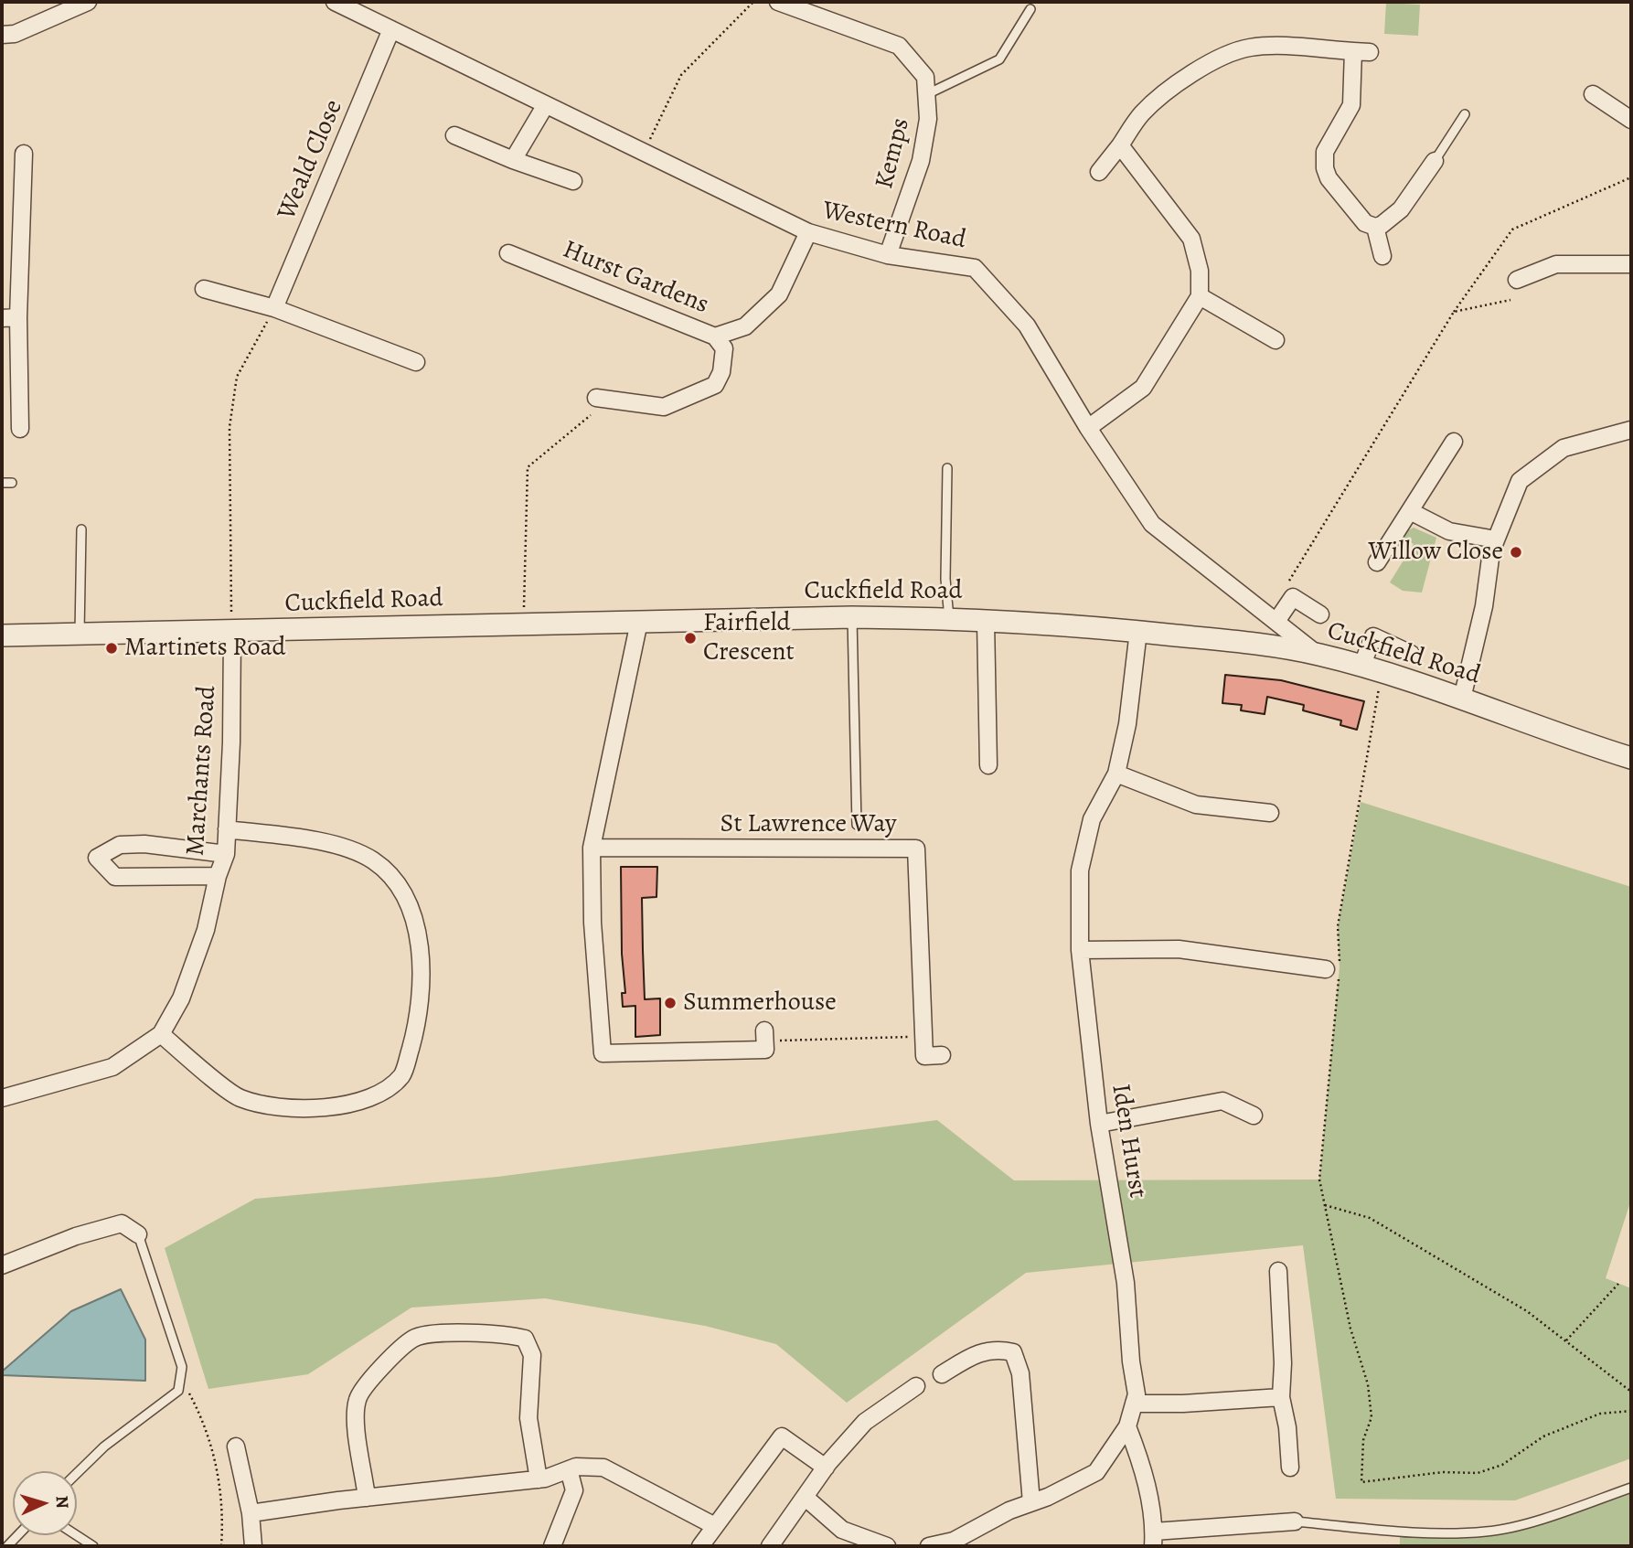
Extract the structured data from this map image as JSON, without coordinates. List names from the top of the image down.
{
  "streets": {
    "street": [
      "Kemps",
      "Weald Close",
      "Western Road",
      "Hurst Gardens",
      "Cuckfield Road",
      "Marchants Road",
      "St Lawrence Way",
      "Iden Hurst"
    ]
  },
  "crossings": [
    ["Kemps", "Western Road"],
    ["Weald Close", "Western Road"],
    ["Western Road", "Hurst Gardens"],
    ["Western Road", "Cuckfield Road"],
    ["Cuckfield Road", "Marchants Road"],
    ["Cuckfield Road", "Iden Hurst"]
  ],
  "places": [
    "Willow Close",
    "Fairfield Crescent",
    "Martinets Road",
    "Summerhouse"
  ],
  "north": "right"
}
